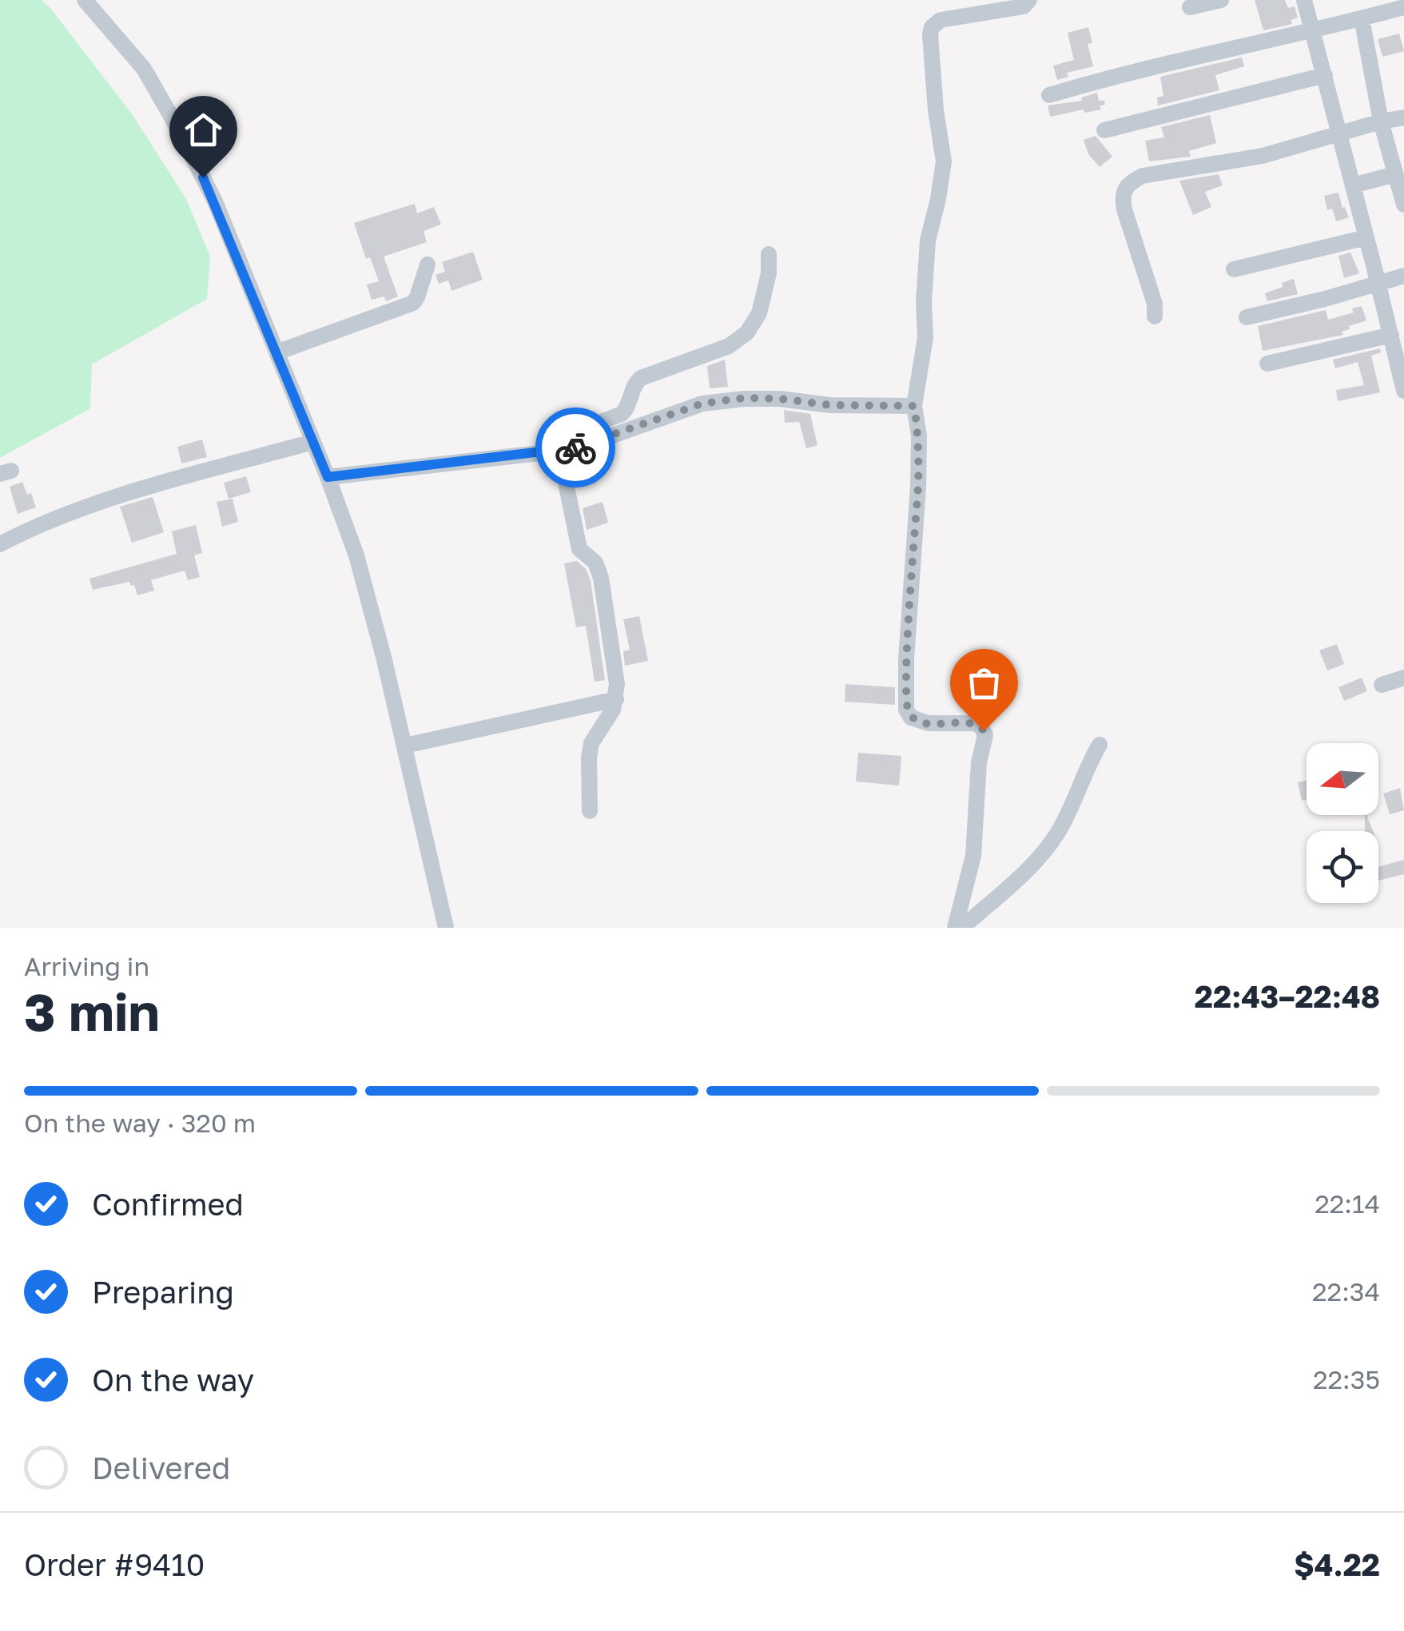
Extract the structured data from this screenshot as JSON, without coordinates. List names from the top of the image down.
{
  "north": "left",
  "page": {
    "heading": ["3 min", "Arriving in", "22:43–22:48"],
    "panel": ["Order #9410", "$4.22"],
    "bar": "On the way · 320 m",
    "list": [
      ["Confirmed", "22:14"],
      ["Preparing", "22:34"],
      ["On the way", "22:35"],
      "Delivered"
    ]
  }
}
